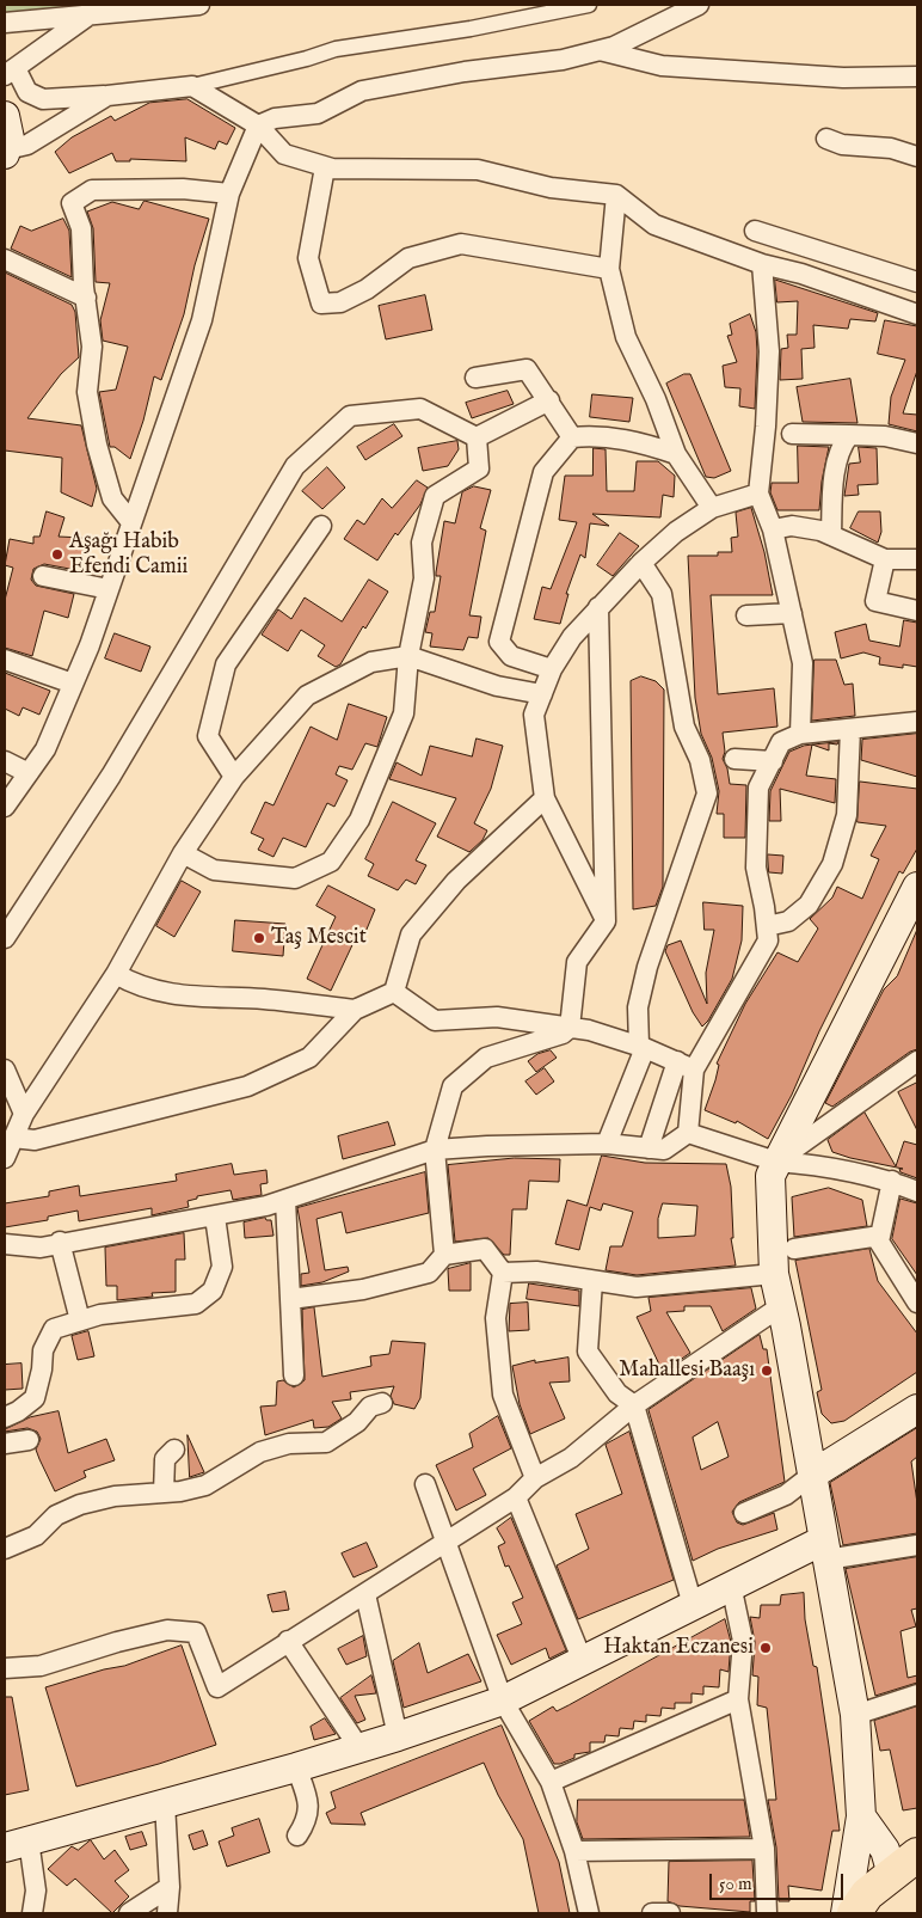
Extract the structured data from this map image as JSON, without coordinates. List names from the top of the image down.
{
  "places": [
    "Aşağı Habib Efendi Camii",
    "Taş Mescit",
    "Mahallesi Baaşı",
    "Haktan Eczanesi"
  ],
  "scale_bar": "50 m"
}
